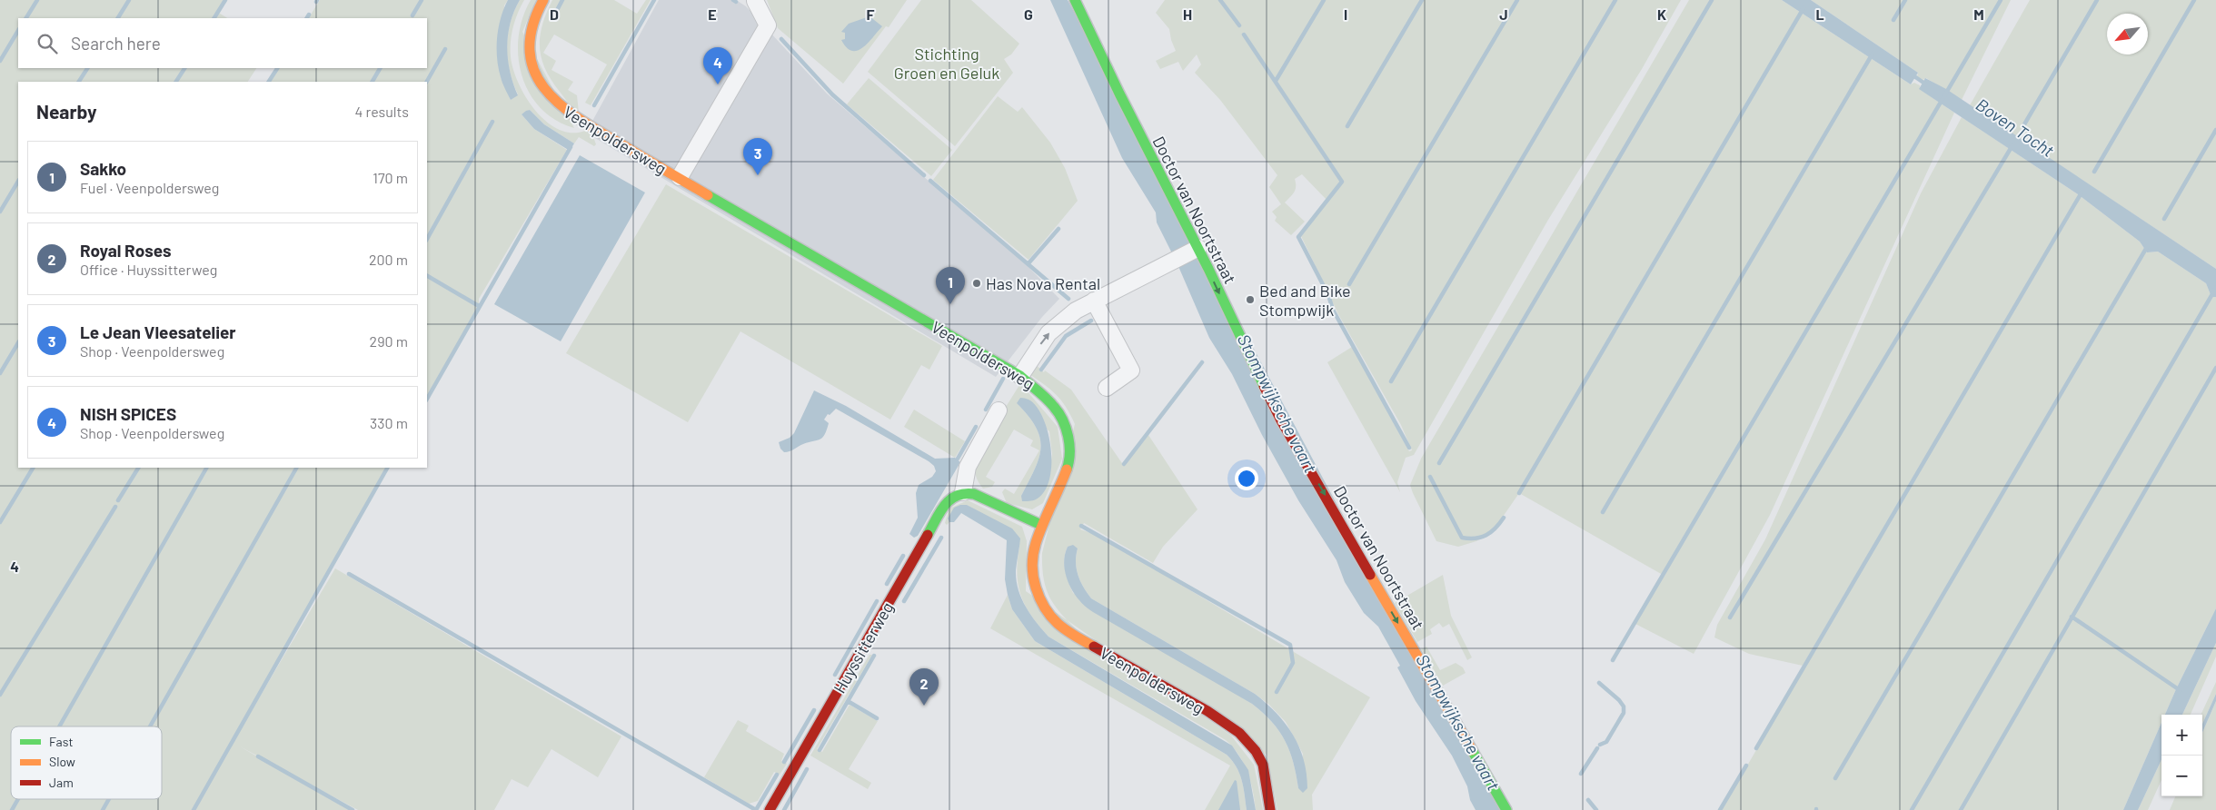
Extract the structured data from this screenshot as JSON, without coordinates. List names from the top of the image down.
{
  "streets": {
    "street": ["Veenpoldersweg", "Doctor van Noortstraat", "Huyssitterweg"]
  },
  "one_way": ["Doctor van Noortstraat"],
  "water": ["Boven Tocht", "Stompwijksche vaart"],
  "parks": ["Stichting Groen en Geluk"],
  "places": ["Has Nova Rental", "Bed and Bike Stompwijk"],
  "legend": ["Fast", "Slow", "Jam"],
  "north": "bottom left",
  "page": {
    "search": "Search here",
    "pins": [
      "4",
      "3",
      "1",
      "2"
    ],
    "heading": ["Nearby", "4 results"],
    "list": [
      {
        "mark": "1",
        "name": "Sakko",
        "note": "Fuel · Veenpoldersweg",
        "value": "170 m"
      },
      {
        "mark": "2",
        "name": "Royal Roses",
        "note": "Office · Huyssitterweg",
        "value": "200 m"
      },
      {
        "mark": "3",
        "name": "Le Jean Vleesatelier",
        "note": "Shop · Veenpoldersweg",
        "value": "290 m"
      },
      {
        "mark": "4",
        "name": "NISH SPICES",
        "note": "Shop · Veenpoldersweg",
        "value": "330 m"
      }
    ],
    "map_buttons": ["+", "−"]
  },
  "grid": {
    "columns": [
      "D",
      "E",
      "F",
      "G",
      "H",
      "I",
      "J",
      "K",
      "L",
      "M"
    ],
    "rows": ["4"]
  }
}
